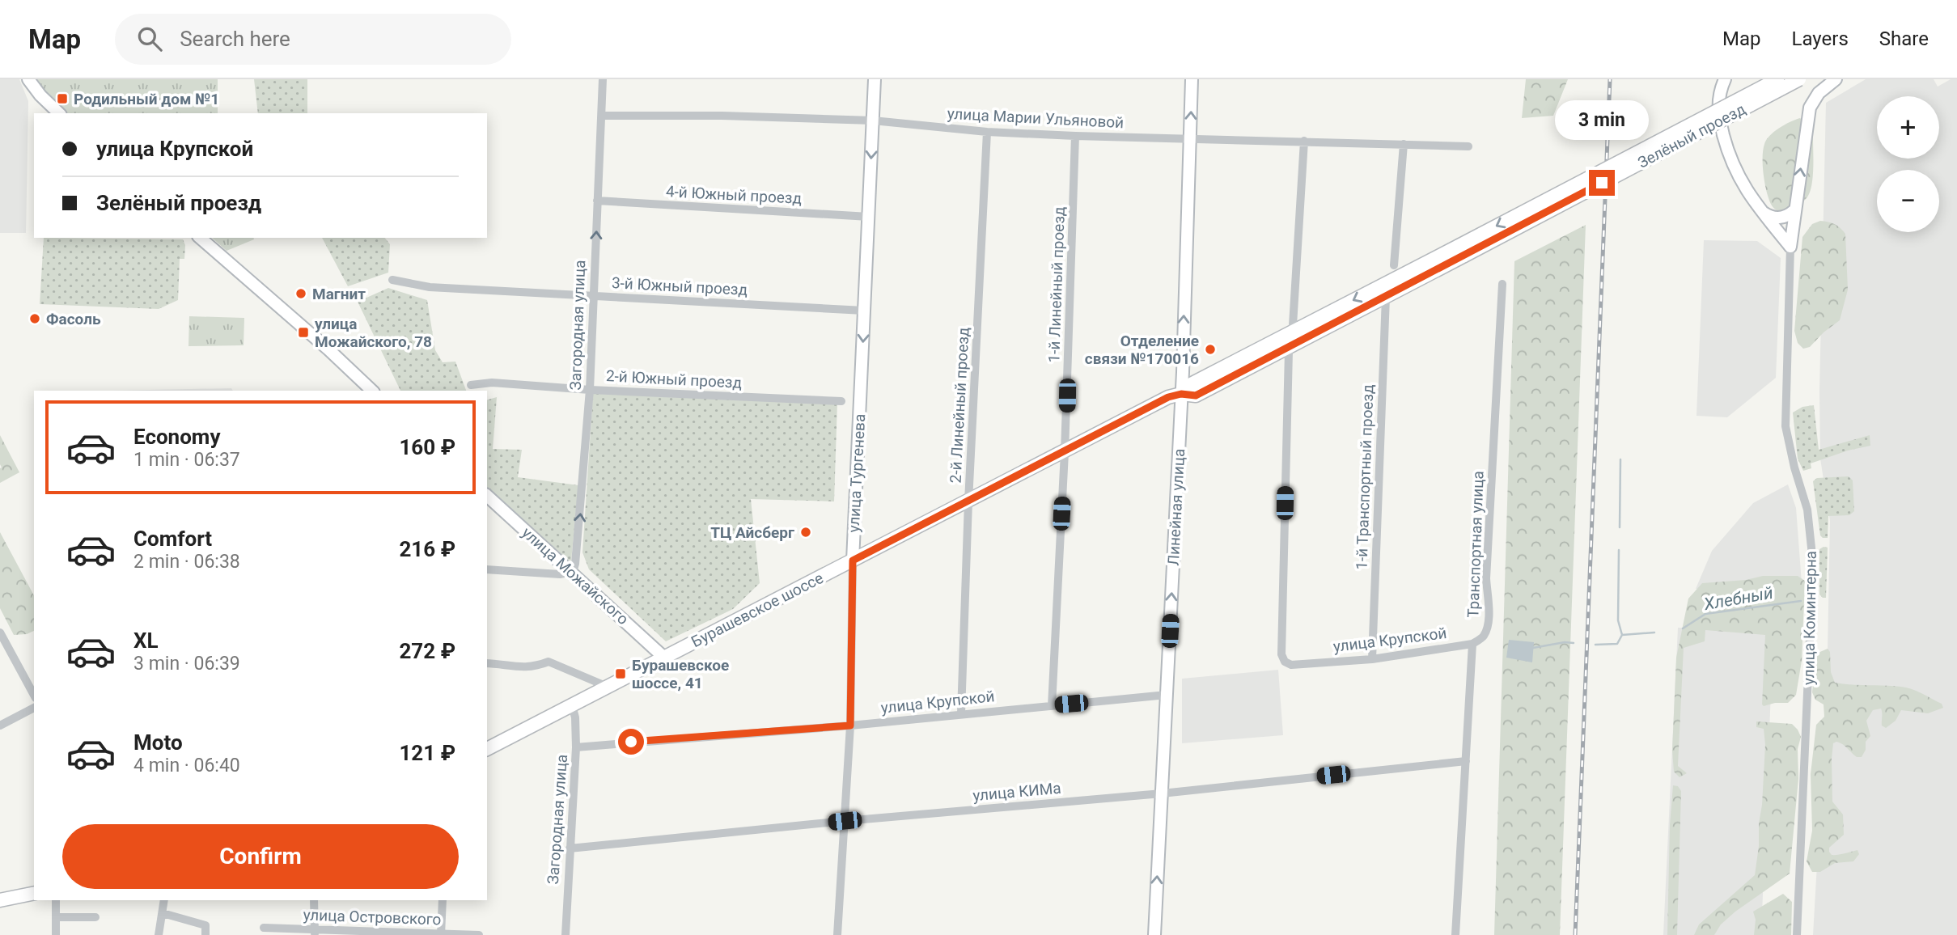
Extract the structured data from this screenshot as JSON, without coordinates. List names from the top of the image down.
{
  "streets": {
    "main road": ["Зелёный проезд", "Бурашевское шоссе"],
    "street": [
      "улица Марии Ульяновой",
      "4-й Южный проезд",
      "1-й Линейный проезд",
      "3-й Южный проезд",
      "Загородная улица",
      "2-й Южный проезд",
      "2-й Линейный проезд",
      "улица Тургенева",
      "1-й Транспортный проезд",
      "Линейная улица",
      "Транспортная улица",
      "улица Можайского",
      "улица Коминтерна",
      "улица Крупской",
      "улица КИМа",
      "улица Островского"
    ]
  },
  "crossings": [
    ["улица Марии Ульяновой", "1-й Линейный проезд"],
    ["улица Марии Ульяновой", "Загородная улица"],
    ["улица Марии Ульяновой", "2-й Линейный проезд"],
    ["улица Марии Ульяновой", "улица Тургенева"],
    ["улица Марии Ульяновой", "Линейная улица"],
    ["Зелёный проезд", "Бурашевское шоссе"],
    ["4-й Южный проезд", "Загородная улица"],
    ["4-й Южный проезд", "улица Тургенева"],
    ["1-й Линейный проезд", "Бурашевское шоссе"],
    ["1-й Линейный проезд", "улица Крупской"],
    ["3-й Южный проезд", "Загородная улица"],
    ["3-й Южный проезд", "улица Тургенева"],
    ["Загородная улица", "2-й Южный проезд"],
    ["Загородная улица", "улица Можайского"],
    ["Загородная улица", "Бурашевское шоссе"],
    ["Загородная улица", "улица Крупской"],
    ["Загородная улица", "улица КИМа"],
    ["2-й Линейный проезд", "Бурашевское шоссе"],
    ["2-й Линейный проезд", "улица Крупской"],
    ["улица Тургенева", "Бурашевское шоссе"],
    ["улица Тургенева", "улица Крупской"],
    ["улица Тургенева", "улица КИМа"],
    ["1-й Транспортный проезд", "Бурашевское шоссе"],
    ["1-й Транспортный проезд", "улица Крупской"],
    ["Линейная улица", "Бурашевское шоссе"],
    ["Линейная улица", "улица Крупской"],
    ["Линейная улица", "улица КИМа"],
    ["Транспортная улица", "улица Крупской"],
    ["улица Можайского", "Бурашевское шоссе"],
    ["Бурашевское шоссе", "улица Крупской"]
  ],
  "one_way": ["Загородная улица", "улица Тургенева", "Линейная улица"],
  "water": ["Хлебный"],
  "places": {
    "transit": ["Родильный дом №1", "улица Можайского, 78", "Бурашевское шоссе, 41"],
    "other": [
      "Магнит",
      "Фасоль",
      "Отделение связи №170016",
      "ТЦ Айсберг"
    ]
  },
  "page": {
    "header": "Map",
    "search": "Search here",
    "nav": ["Map", "Layers", "Share"],
    "map_buttons": ["+", "−"],
    "bubble": "3 min",
    "banner": ["улица Крупской", "Зелёный проезд"],
    "list": [
      {
        "name": "Economy",
        "note": "1 min · 06:37",
        "value": "160 ₽"
      },
      {
        "name": "Comfort",
        "note": "2 min · 06:38",
        "value": "216 ₽"
      },
      {
        "name": "XL",
        "note": "3 min · 06:39",
        "value": "272 ₽"
      },
      {
        "name": "Moto",
        "note": "4 min · 06:40",
        "value": "121 ₽"
      }
    ],
    "buttons": "Confirm"
  }
}
